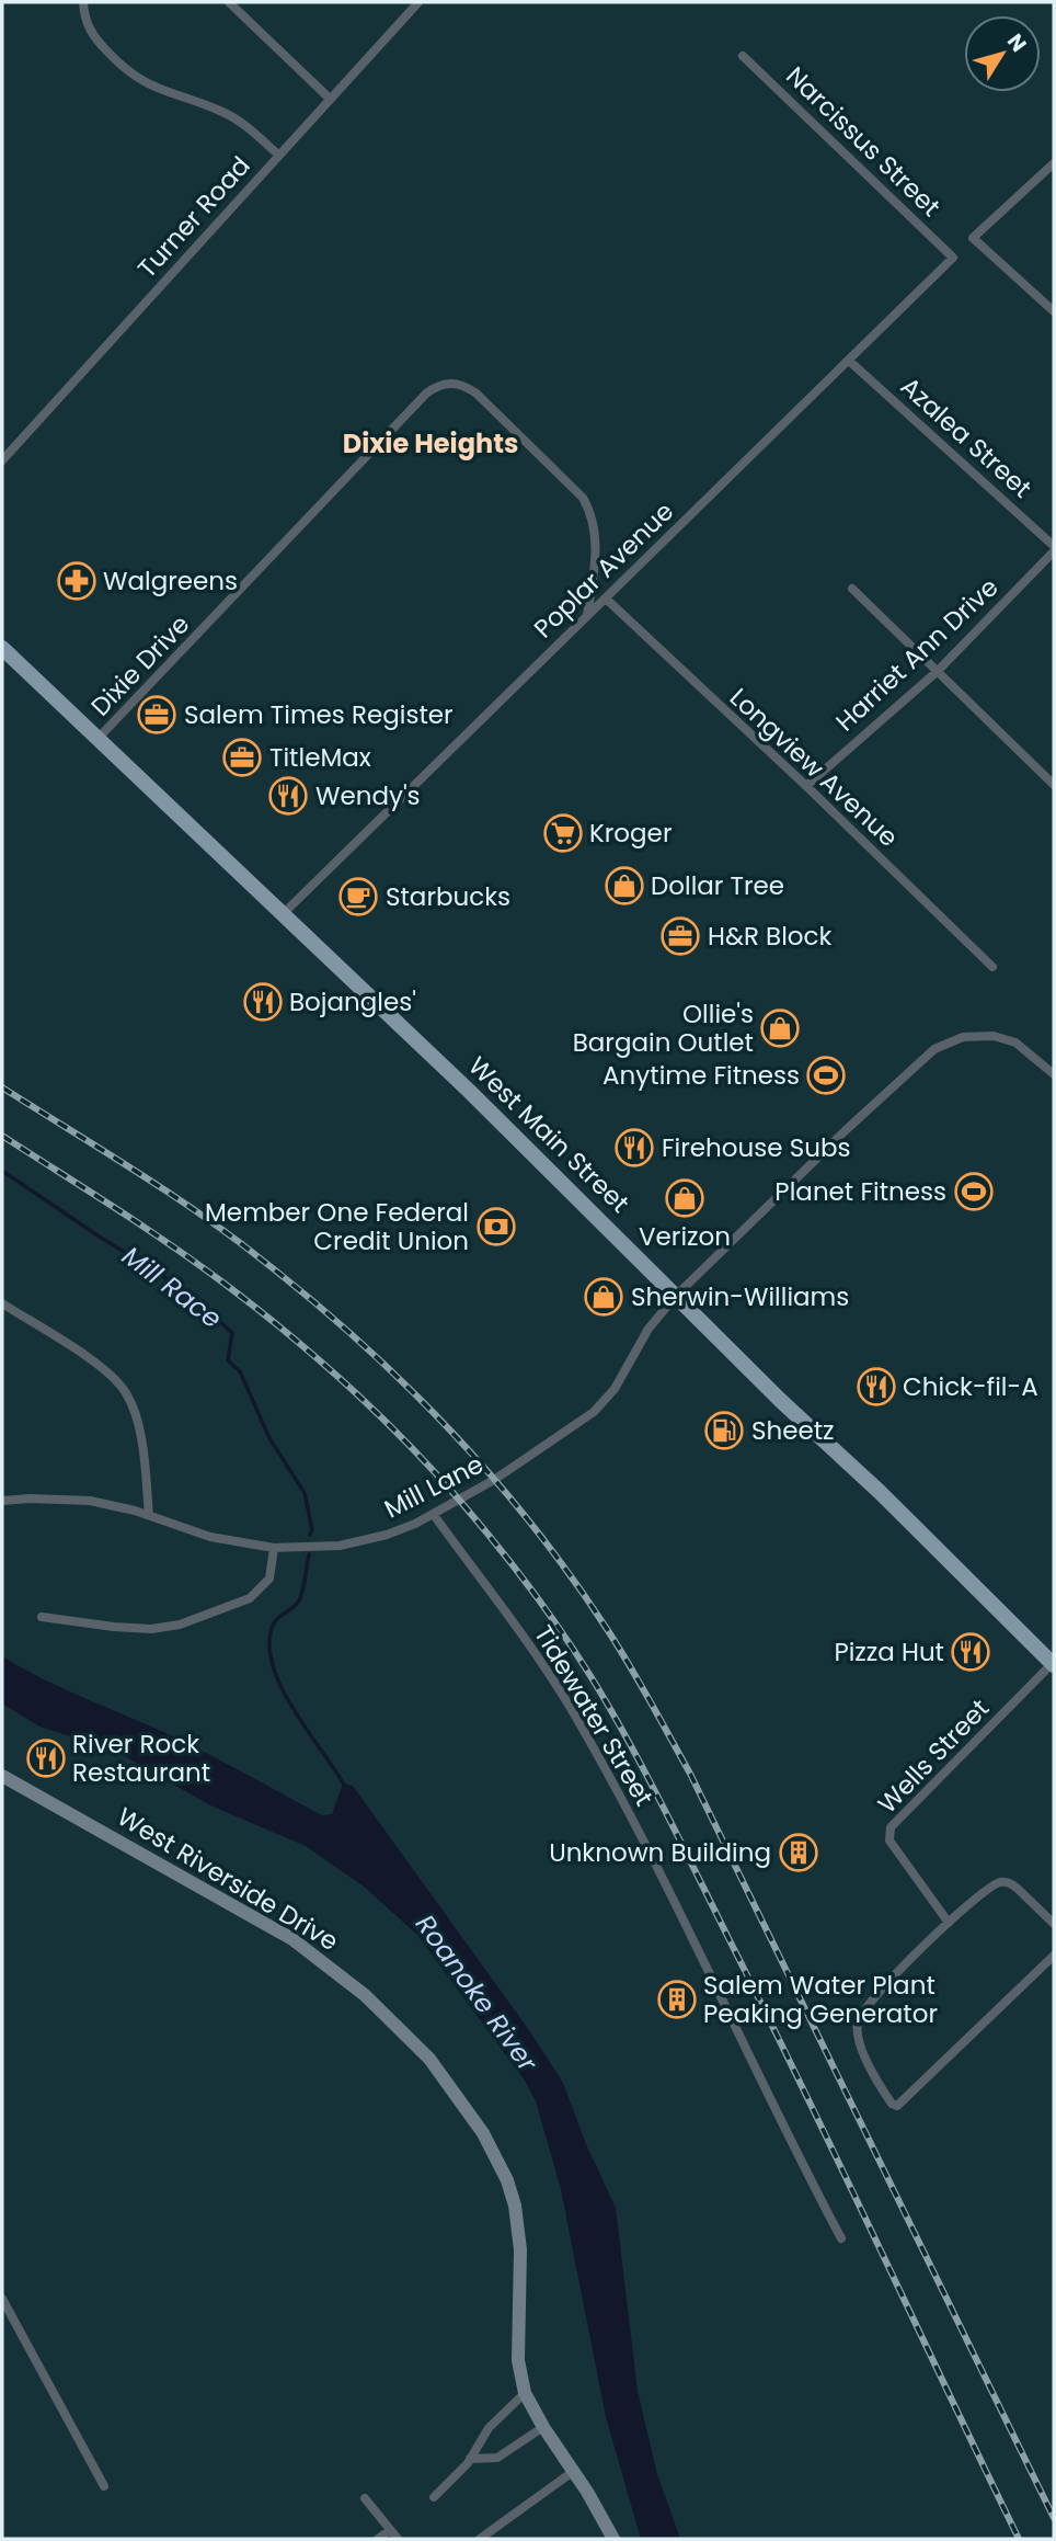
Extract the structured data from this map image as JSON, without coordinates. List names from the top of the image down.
{
  "streets": {
    "main road": ["West Main Street"],
    "street": [
      "Narcissus Street",
      "Turner Road",
      "Azalea Street",
      "Poplar Avenue",
      "Harriet Ann Drive",
      "Dixie Drive",
      "Longview Avenue",
      "Mill Lane",
      "Tidewater Street",
      "Wells Street",
      "West Riverside Drive"
    ]
  },
  "crossings": [
    ["Narcissus Street", "Poplar Avenue"],
    ["Azalea Street", "Poplar Avenue"],
    ["Poplar Avenue", "Dixie Drive"],
    ["Poplar Avenue", "Longview Avenue"],
    ["Poplar Avenue", "West Main Street"],
    ["Harriet Ann Drive", "Longview Avenue"],
    ["Dixie Drive", "West Main Street"],
    ["West Main Street", "Mill Lane"],
    ["West Main Street", "Wells Street"],
    ["Mill Lane", "Tidewater Street"]
  ],
  "districts": ["Dixie Heights"],
  "water": ["Mill Race", "Roanoke River"],
  "places": {
    "pharmacy": ["Walgreens"],
    "office": ["Salem Times Register", "TitleMax", "H&R Block"],
    "restaurant": [
      "Wendy's",
      "Bojangles'",
      "Firehouse Subs",
      "Chick-fil-A",
      "Pizza Hut",
      "River Rock Restaurant"
    ],
    "supermarket": ["Kroger"],
    "shop": [
      "Dollar Tree",
      "Ollie's Bargain Outlet",
      "Verizon",
      "Sherwin-Williams"
    ],
    "cafe": ["Starbucks"],
    "sports": ["Anytime Fitness", "Planet Fitness"],
    "bank": ["Member One Federal Credit Union"],
    "fuel station": ["Sheetz"],
    "building": ["Unknown Building", "Salem Water Plant Peaking Generator"]
  },
  "north": "top right"
}
